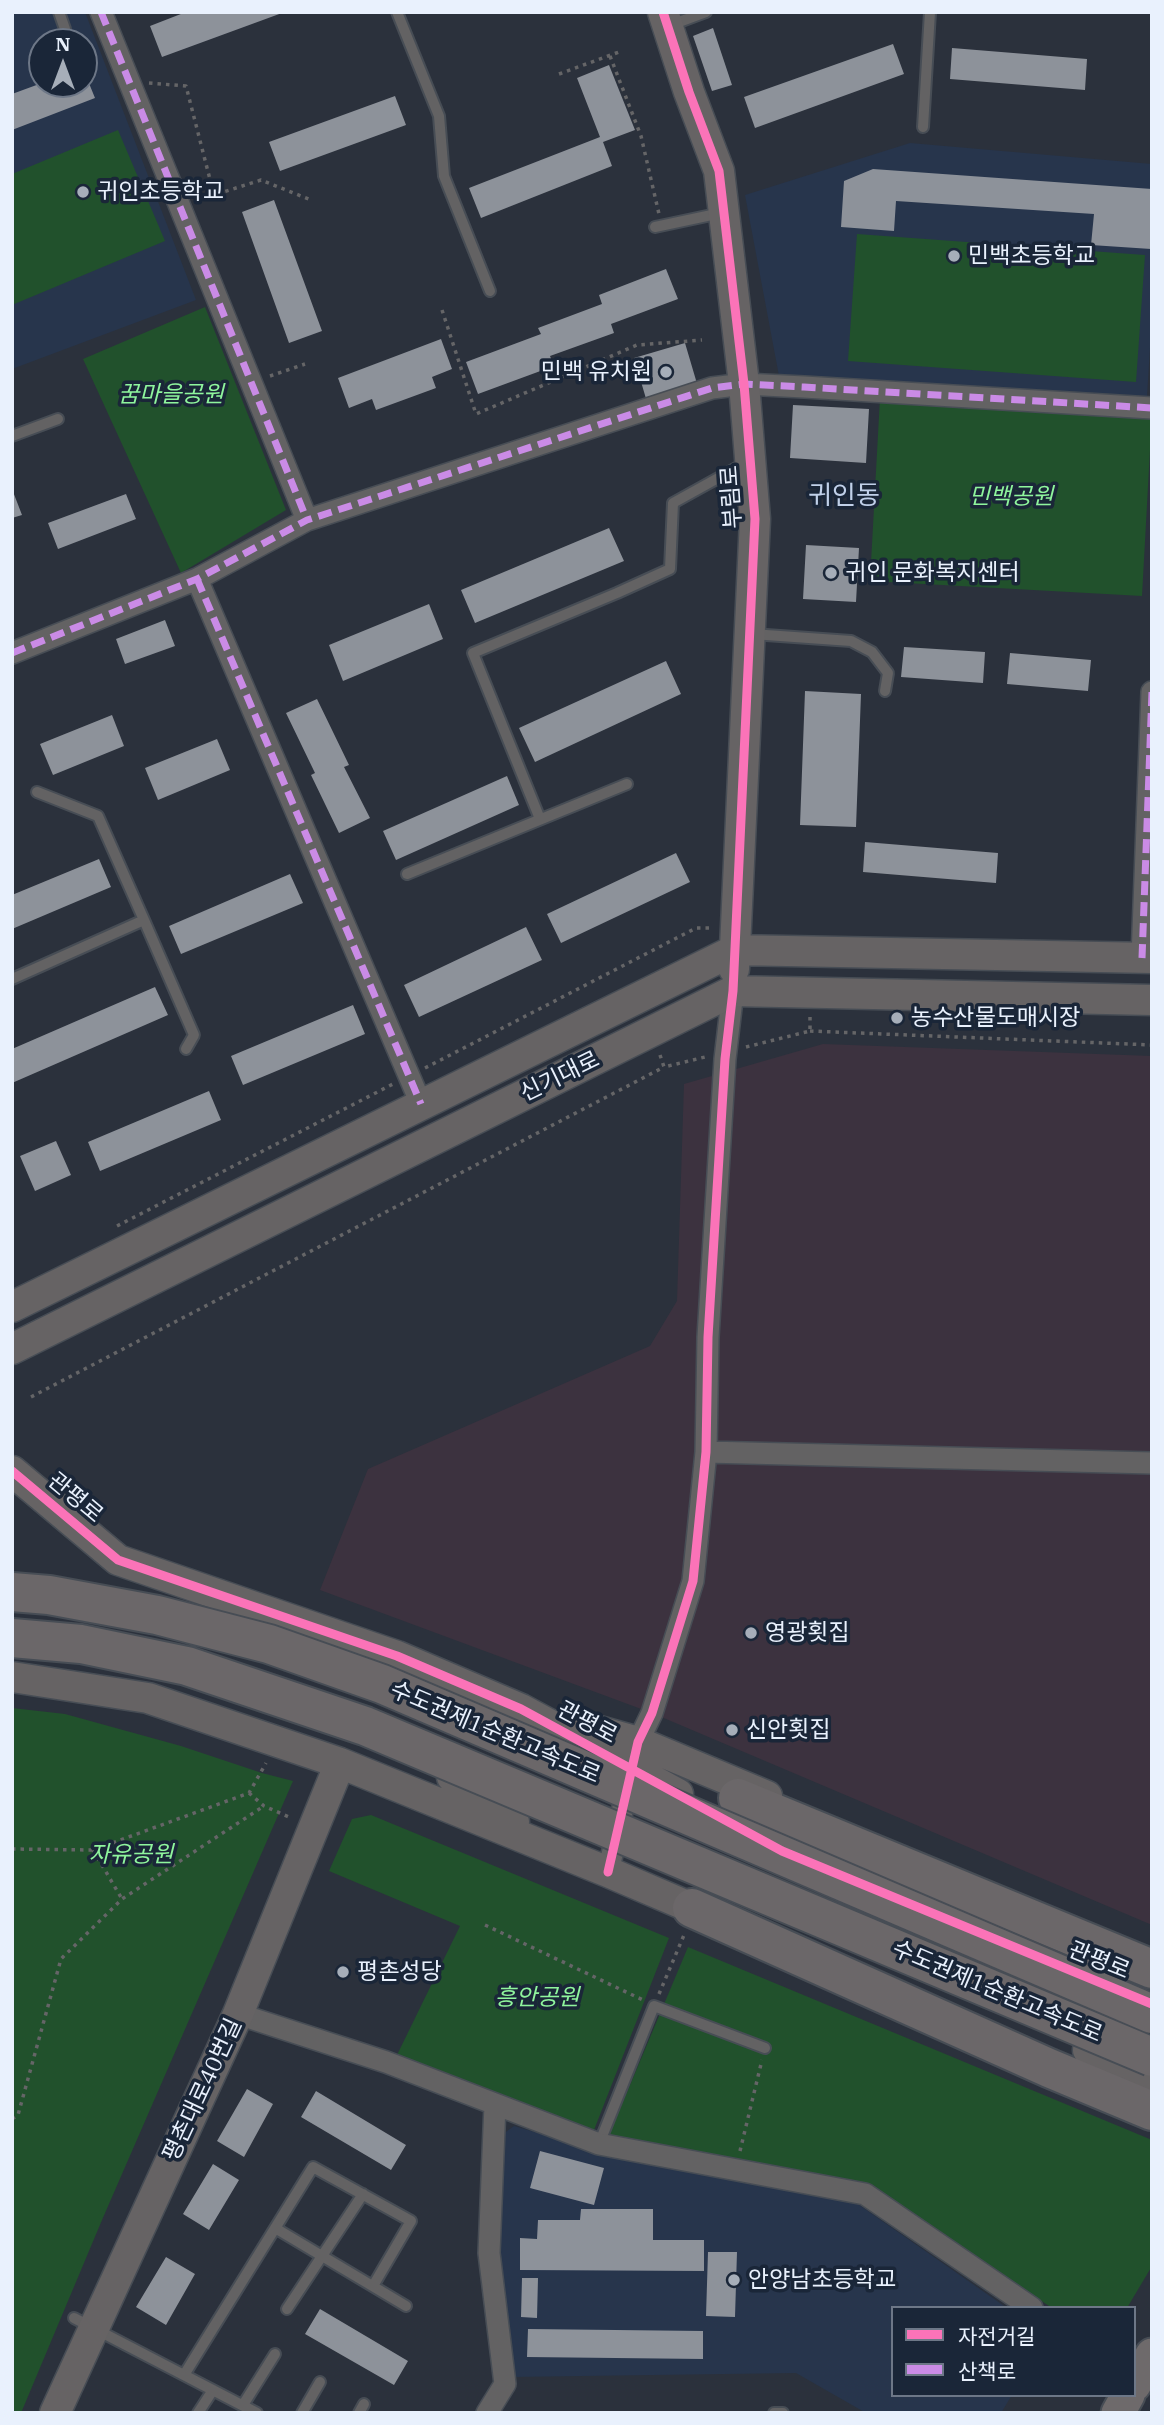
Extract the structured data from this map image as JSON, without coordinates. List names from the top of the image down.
{
  "streets": {
    "highway": ["수도권제1순환고속도로"],
    "street": [
      "부림로",
      "신기대로",
      "관평로",
      "평촌대로40번길"
    ]
  },
  "crossings": [
    ["부림로", "신기대로"]
  ],
  "districts": ["귀인동"],
  "parks": [
    "꿈마을공원",
    "민백공원",
    "자유공원",
    "흥안공원"
  ],
  "places": [
    "귀인초등학교",
    "민백초등학교",
    "민백 유치원",
    "귀인 문화복지센터",
    "농수산물도매시장",
    "영광횟집",
    "신안횟집",
    "평촌성당",
    "안양남초등학교"
  ],
  "legend": ["자전거길", "산책로"],
  "north": "top"
}
